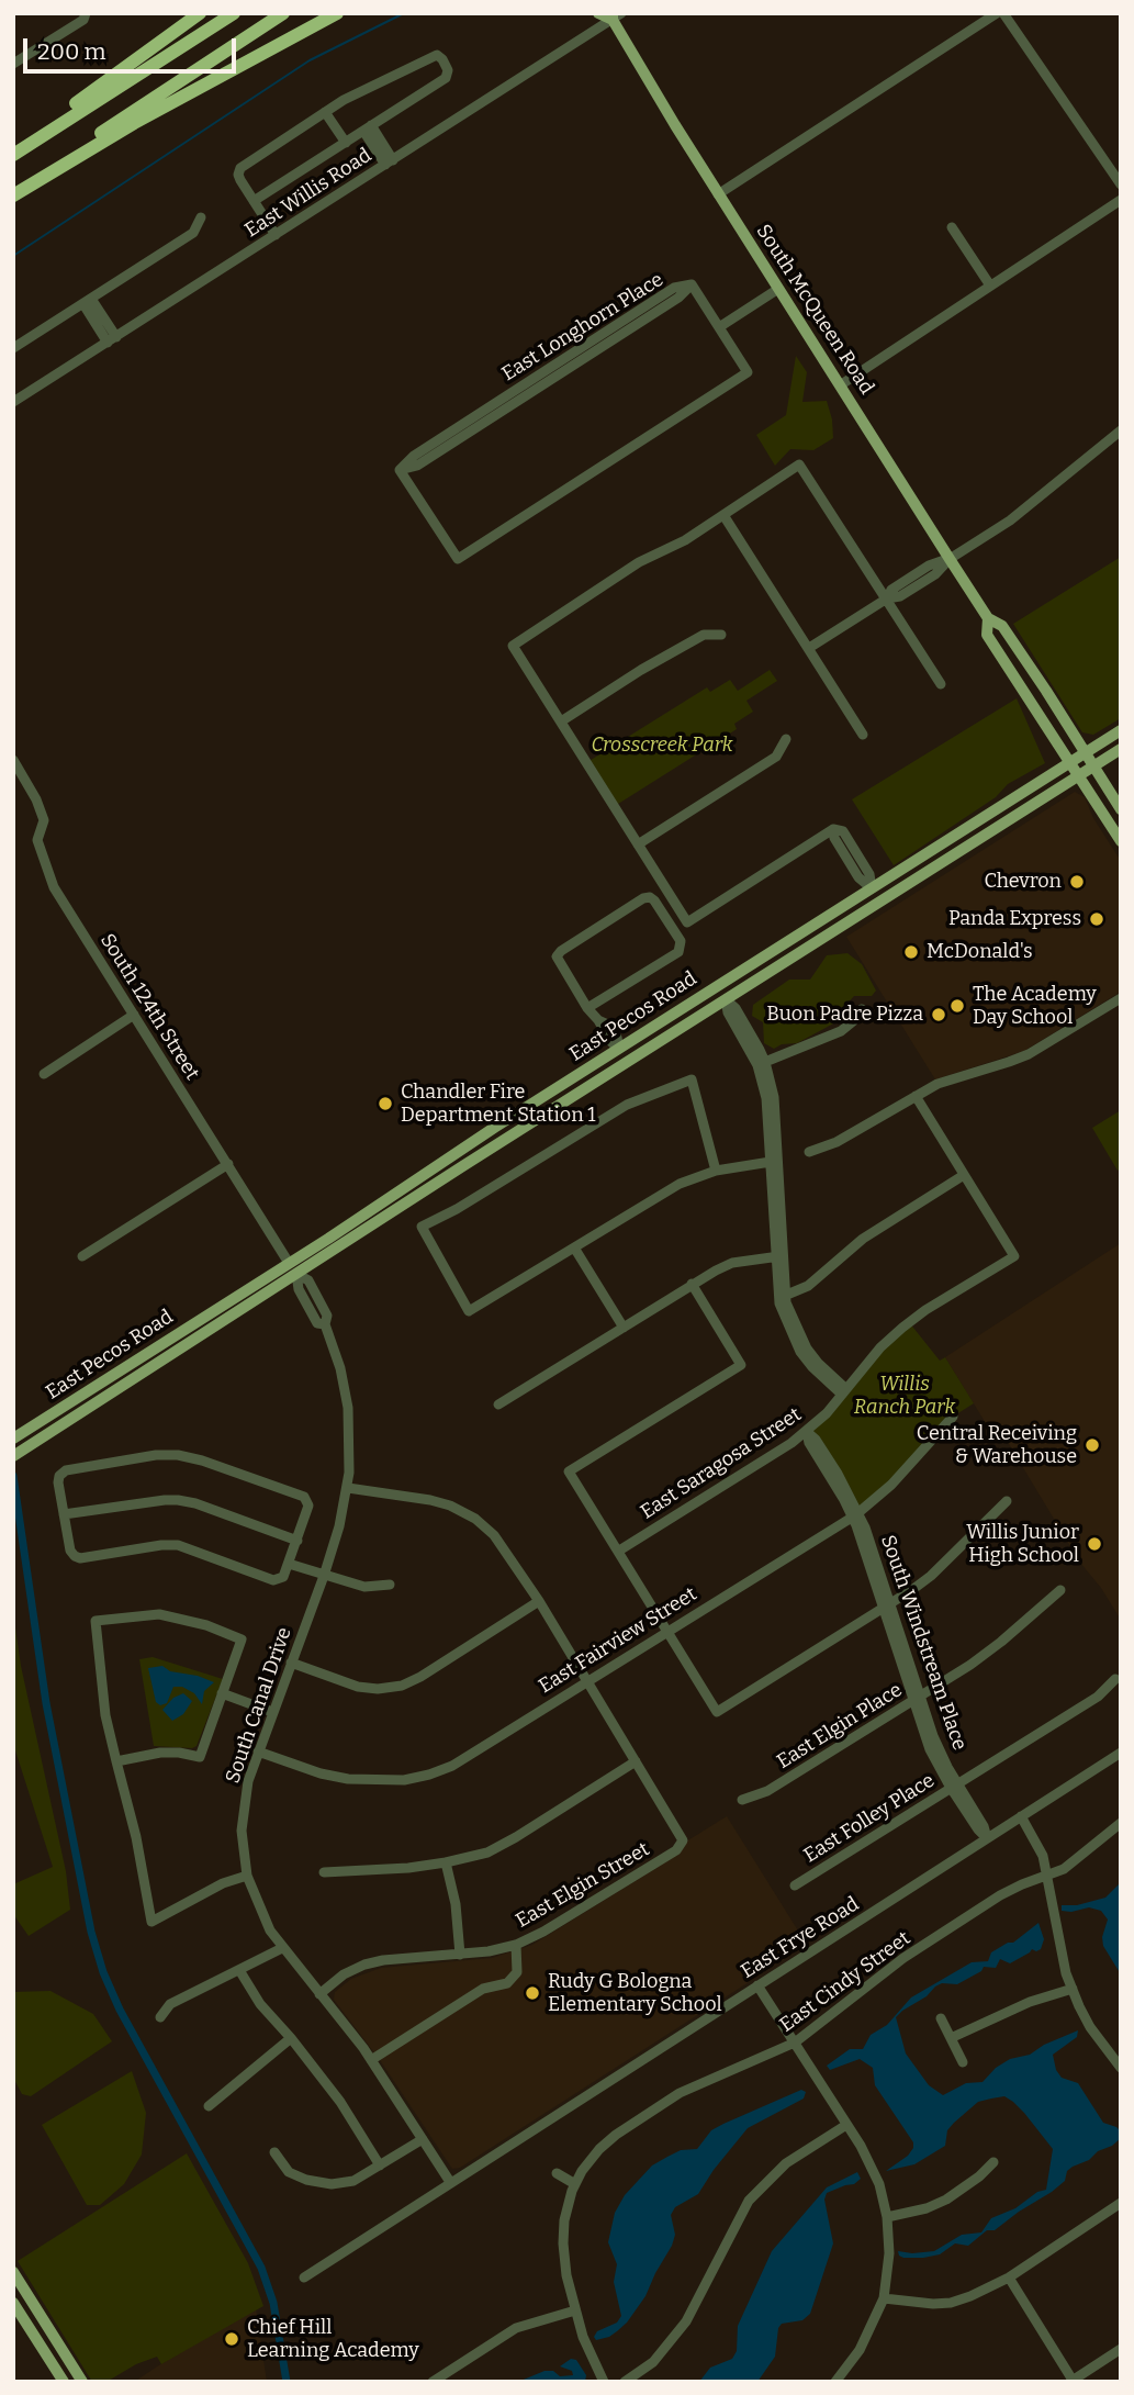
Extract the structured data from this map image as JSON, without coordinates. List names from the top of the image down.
{
  "streets": {
    "main road": ["South McQueen Road", "East Pecos Road"],
    "street": [
      "East Willis Road",
      "East Longhorn Place",
      "South 124th Street",
      "East Saragosa Street",
      "East Fairview Street",
      "South Windstream Place",
      "South Canal Drive",
      "East Elgin Place",
      "East Folley Place",
      "East Elgin Street",
      "East Frye Road",
      "East Cindy Street"
    ]
  },
  "crossings": [
    ["East Willis Road", "South McQueen Road"],
    ["South McQueen Road", "East Pecos Road"],
    ["South 124th Street", "East Pecos Road"],
    ["East Pecos Road", "South Canal Drive"],
    ["East Saragosa Street", "South Windstream Place"],
    ["East Fairview Street", "South Windstream Place"],
    ["East Fairview Street", "South Canal Drive"],
    ["South Windstream Place", "East Elgin Place"],
    ["South Windstream Place", "East Folley Place"],
    ["South Windstream Place", "East Frye Road"],
    ["South Canal Drive", "East Elgin Street"],
    ["South Canal Drive", "East Frye Road"]
  ],
  "parks": ["Crosscreek Park", "Willis Ranch Park"],
  "places": [
    "Chevron",
    "Panda Express",
    "McDonald's",
    "The Academy Day School",
    "Buon Padre Pizza",
    "Chandler Fire Department Station 1",
    "Central Receiving & Warehouse",
    "Willis Junior High School",
    "Rudy G Bologna Elementary School",
    "Chief Hill Learning Academy"
  ],
  "scale_bar": "200 m"
}
